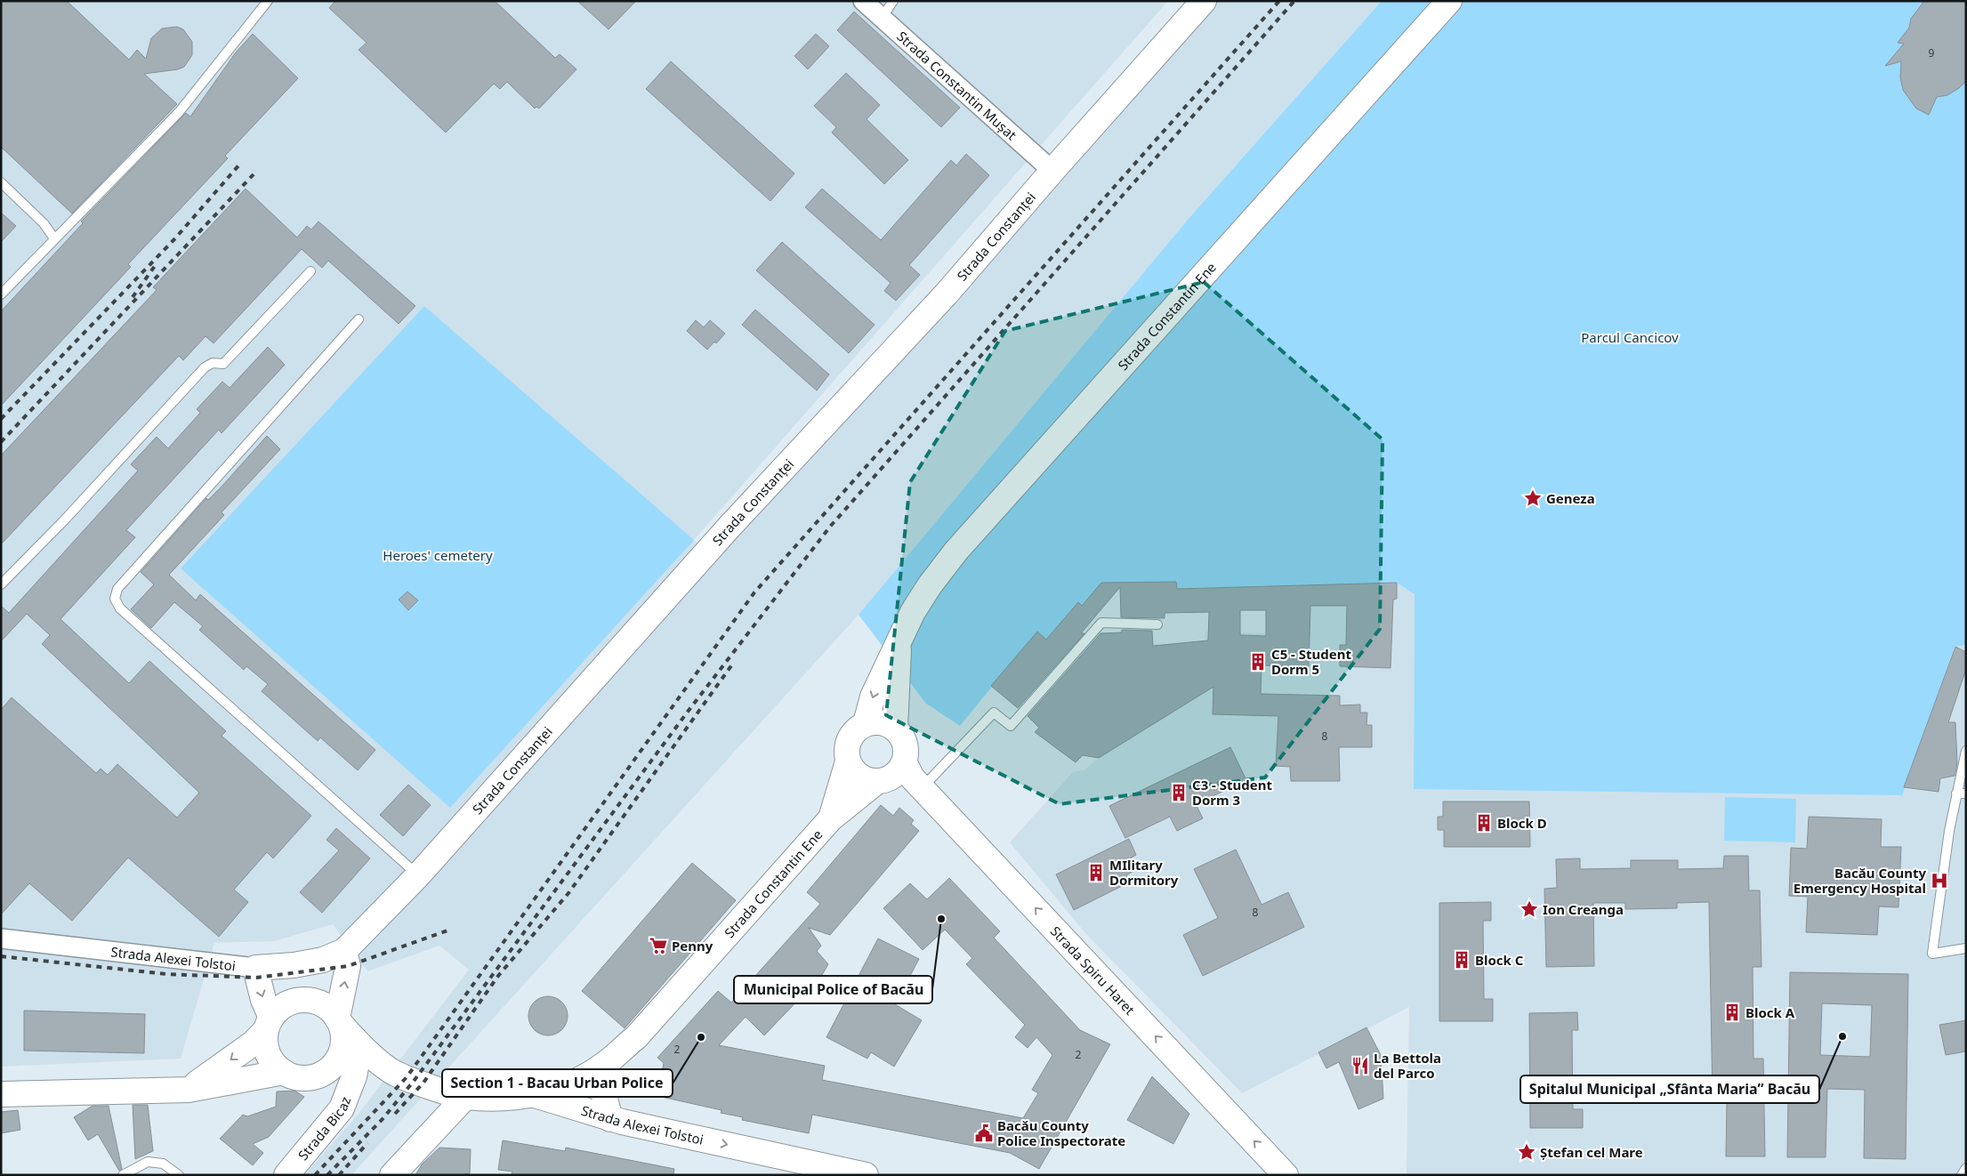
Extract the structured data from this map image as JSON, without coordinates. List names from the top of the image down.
{
  "streets": {
    "street": [
      "Strada Constantin Mușat",
      "Strada Constanței",
      "Strada Constantin Ene",
      "Strada Alexei Tolstoi",
      "Strada Spiru Haret",
      "Strada Bicaz"
    ]
  },
  "crossings": [
    ["Strada Constantin Mușat", "Strada Constanței"],
    ["Strada Constanței", "Strada Alexei Tolstoi"],
    ["Strada Constantin Ene", "Strada Alexei Tolstoi"],
    ["Strada Constantin Ene", "Strada Spiru Haret"],
    ["Strada Alexei Tolstoi", "Strada Bicaz"]
  ],
  "one_way": ["Strada Spiru Haret"],
  "parks": ["Parcul Cancicov", "Heroes' cemetery"],
  "places": {
    "place": ["Geneza", "Ion Creanga", "Ștefan cel Mare"],
    "building": [
      "C5 - Student Dorm 5",
      "C3 - Student Dorm 3",
      "Block D",
      "MIlitary Dormitory",
      "Block C",
      "Block A"
    ],
    "hospital": ["Bacău County Emergency Hospital"],
    "other": ["Municipal Police of Bacău", "Spitalul Municipal „Sfânta Maria” Bacău", "Section 1 - Bacau Urban Police"],
    "supermarket": ["Penny"],
    "restaurant": ["La Bettola del Parco"],
    "public building": ["Bacău County Police Inspectorate"]
  },
  "house_numbers": [
    "9",
    "8",
    "8",
    "2",
    "2"
  ]
}
